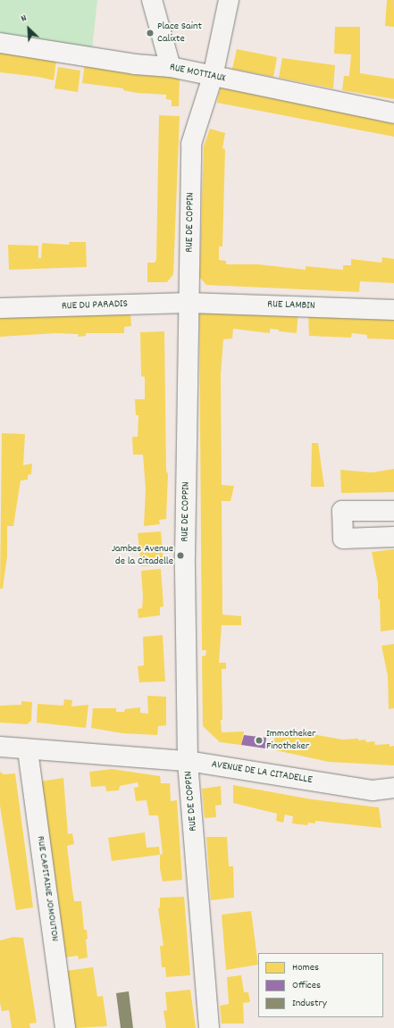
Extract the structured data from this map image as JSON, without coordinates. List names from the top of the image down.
{
  "streets": {
    "street": [
      "RUE MOTTIAUX",
      "RUE DE COPPIN",
      "RUE DU PARADIS",
      "RUE LAMBIN",
      "AVENUE DE LA CITADELLE",
      "RUE CAPITAINE JOMOUTON"
    ]
  },
  "crossings": [
    ["RUE MOTTIAUX", "RUE DE COPPIN"],
    ["RUE DE COPPIN", "RUE DU PARADIS"],
    ["RUE DE COPPIN", "RUE LAMBIN"],
    ["RUE DE COPPIN", "AVENUE DE LA CITADELLE"],
    ["RUE DU PARADIS", "RUE LAMBIN"],
    ["AVENUE DE LA CITADELLE", "RUE CAPITAINE JOMOUTON"]
  ],
  "places": ["Place Saint Calixte", "Jambes Avenue de la Citadelle", "Immotheker Finotheker"],
  "legend": ["Homes", "Offices", "Industry"],
  "north": "top left"
}
